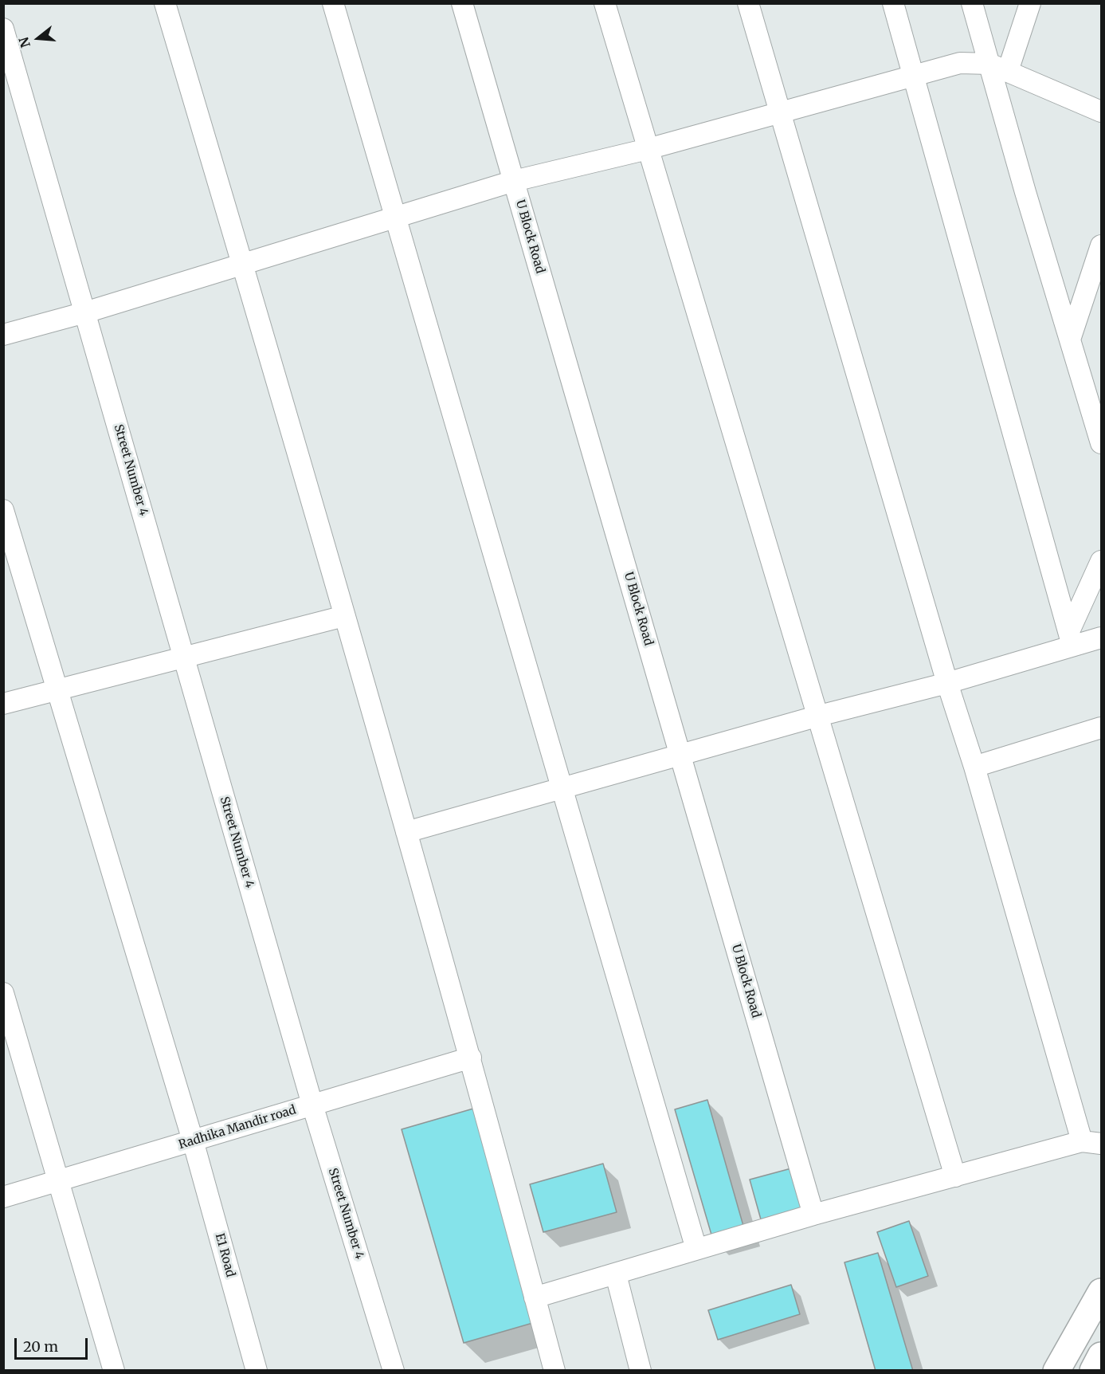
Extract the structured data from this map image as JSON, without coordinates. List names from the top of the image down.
{
  "streets": {
    "street": [
      "U Block Road",
      "Street Number 4",
      "Radhika Mandir road",
      "E1 Road"
    ]
  },
  "crossings": [
    ["Street Number 4", "Radhika Mandir road"],
    ["Radhika Mandir road", "E1 Road"]
  ],
  "scale_bar": "20 m",
  "north": "left"
}
